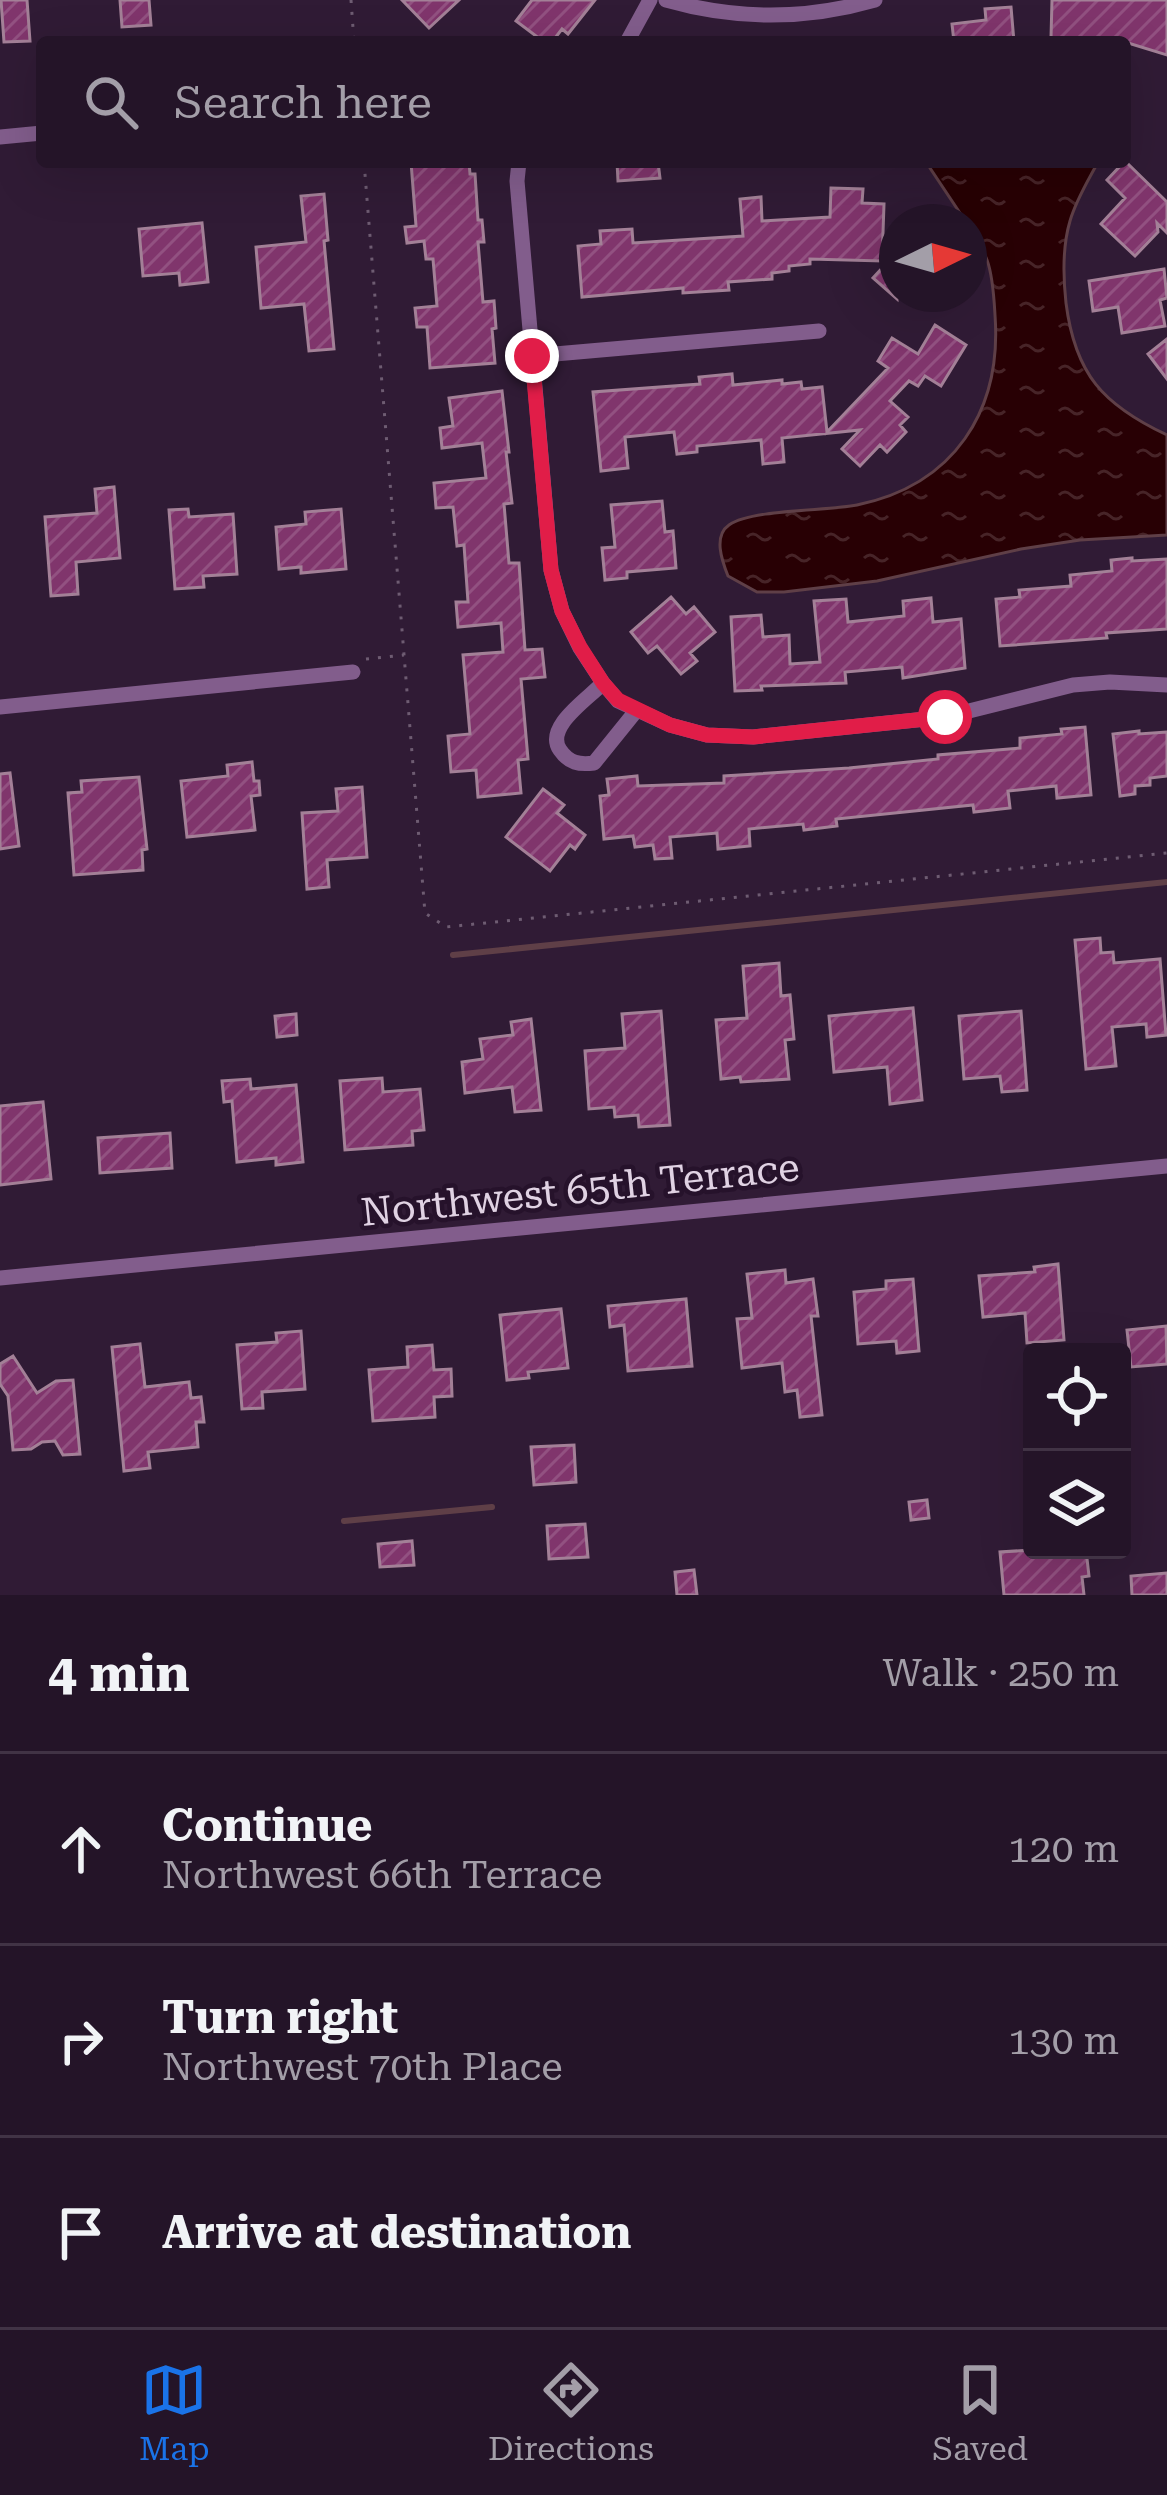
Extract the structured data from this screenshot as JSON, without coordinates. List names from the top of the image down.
{
  "streets": {
    "street": ["Northwest 65th Terrace"]
  },
  "north": "right",
  "page": {
    "search": "Search here",
    "heading": ["4 min", "Walk · 250 m"],
    "list": [
      ["Continue", "Northwest 66th Terrace", "120 m"],
      ["Turn right", "Northwest 70th Place", "130 m"],
      "Arrive at destination"
    ],
    "nav": ["Map", "Directions", "Saved"]
  }
}
